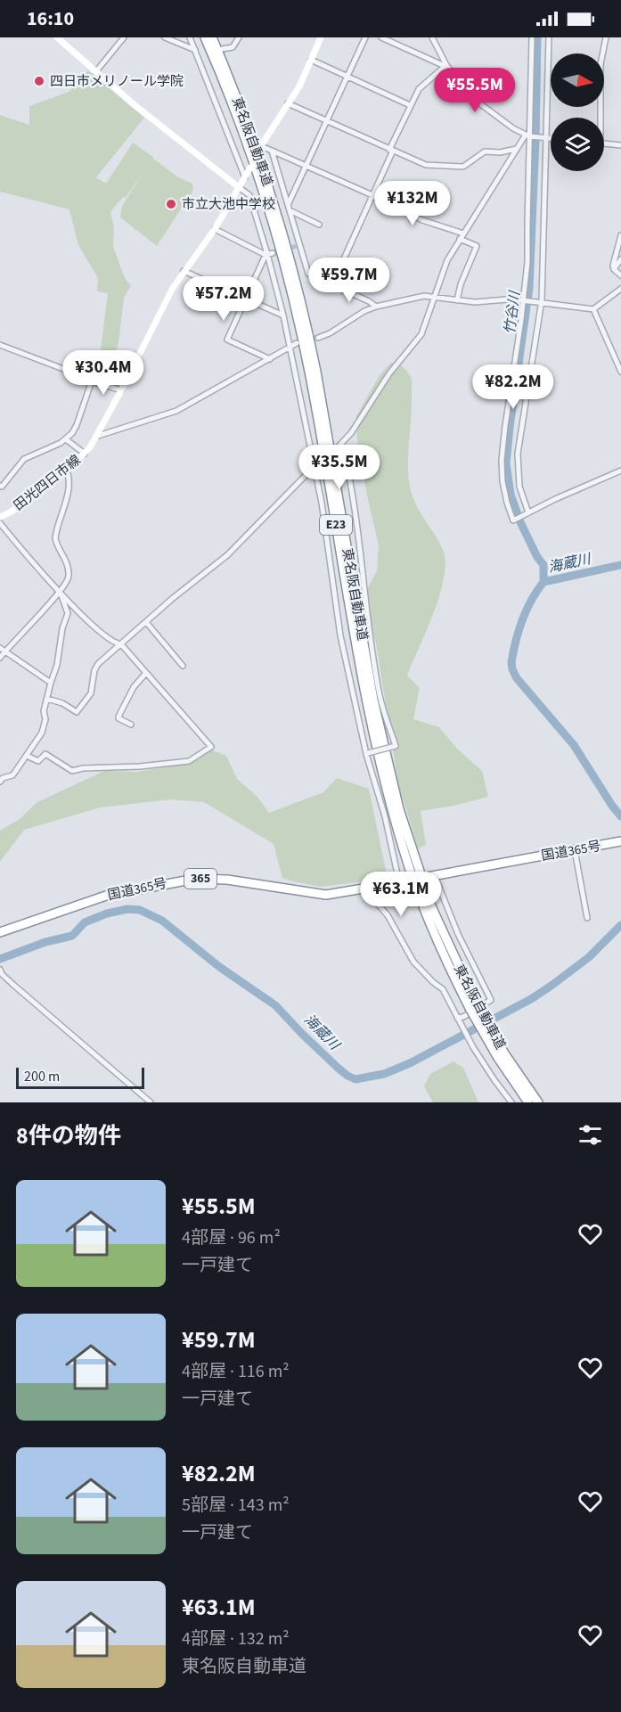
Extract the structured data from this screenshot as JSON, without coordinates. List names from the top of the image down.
{
  "streets": {
    "highway": [
      "東名阪自動車道",
      "E23",
      "国道365号",
      "365"
    ],
    "main road": ["田光四日市線"]
  },
  "water": ["竹谷川", "海蔵川"],
  "places": ["四日市メリノール学院", "市立大池中学校"],
  "scale_bar": "200 m",
  "north": "right",
  "page": {
    "status": "16:10",
    "price": [
      "¥55.5M",
      "¥132M",
      "¥59.7M",
      "¥57.2M",
      "¥30.4M",
      "¥82.2M",
      "¥35.5M",
      "¥63.1M"
    ],
    "scale": "200 m",
    "heading": "8件の物件",
    "list": [
      {
        "name": "¥55.5M",
        "note": "4部屋 · 96 m² · 一戸建て"
      },
      {
        "name": "¥59.7M",
        "note": "4部屋 · 116 m² · 一戸建て"
      },
      {
        "name": "¥82.2M",
        "note": "5部屋 · 143 m² · 一戸建て"
      },
      {
        "name": "¥63.1M",
        "note": "4部屋 · 132 m² · 東名阪自動車道"
      }
    ]
  }
}
